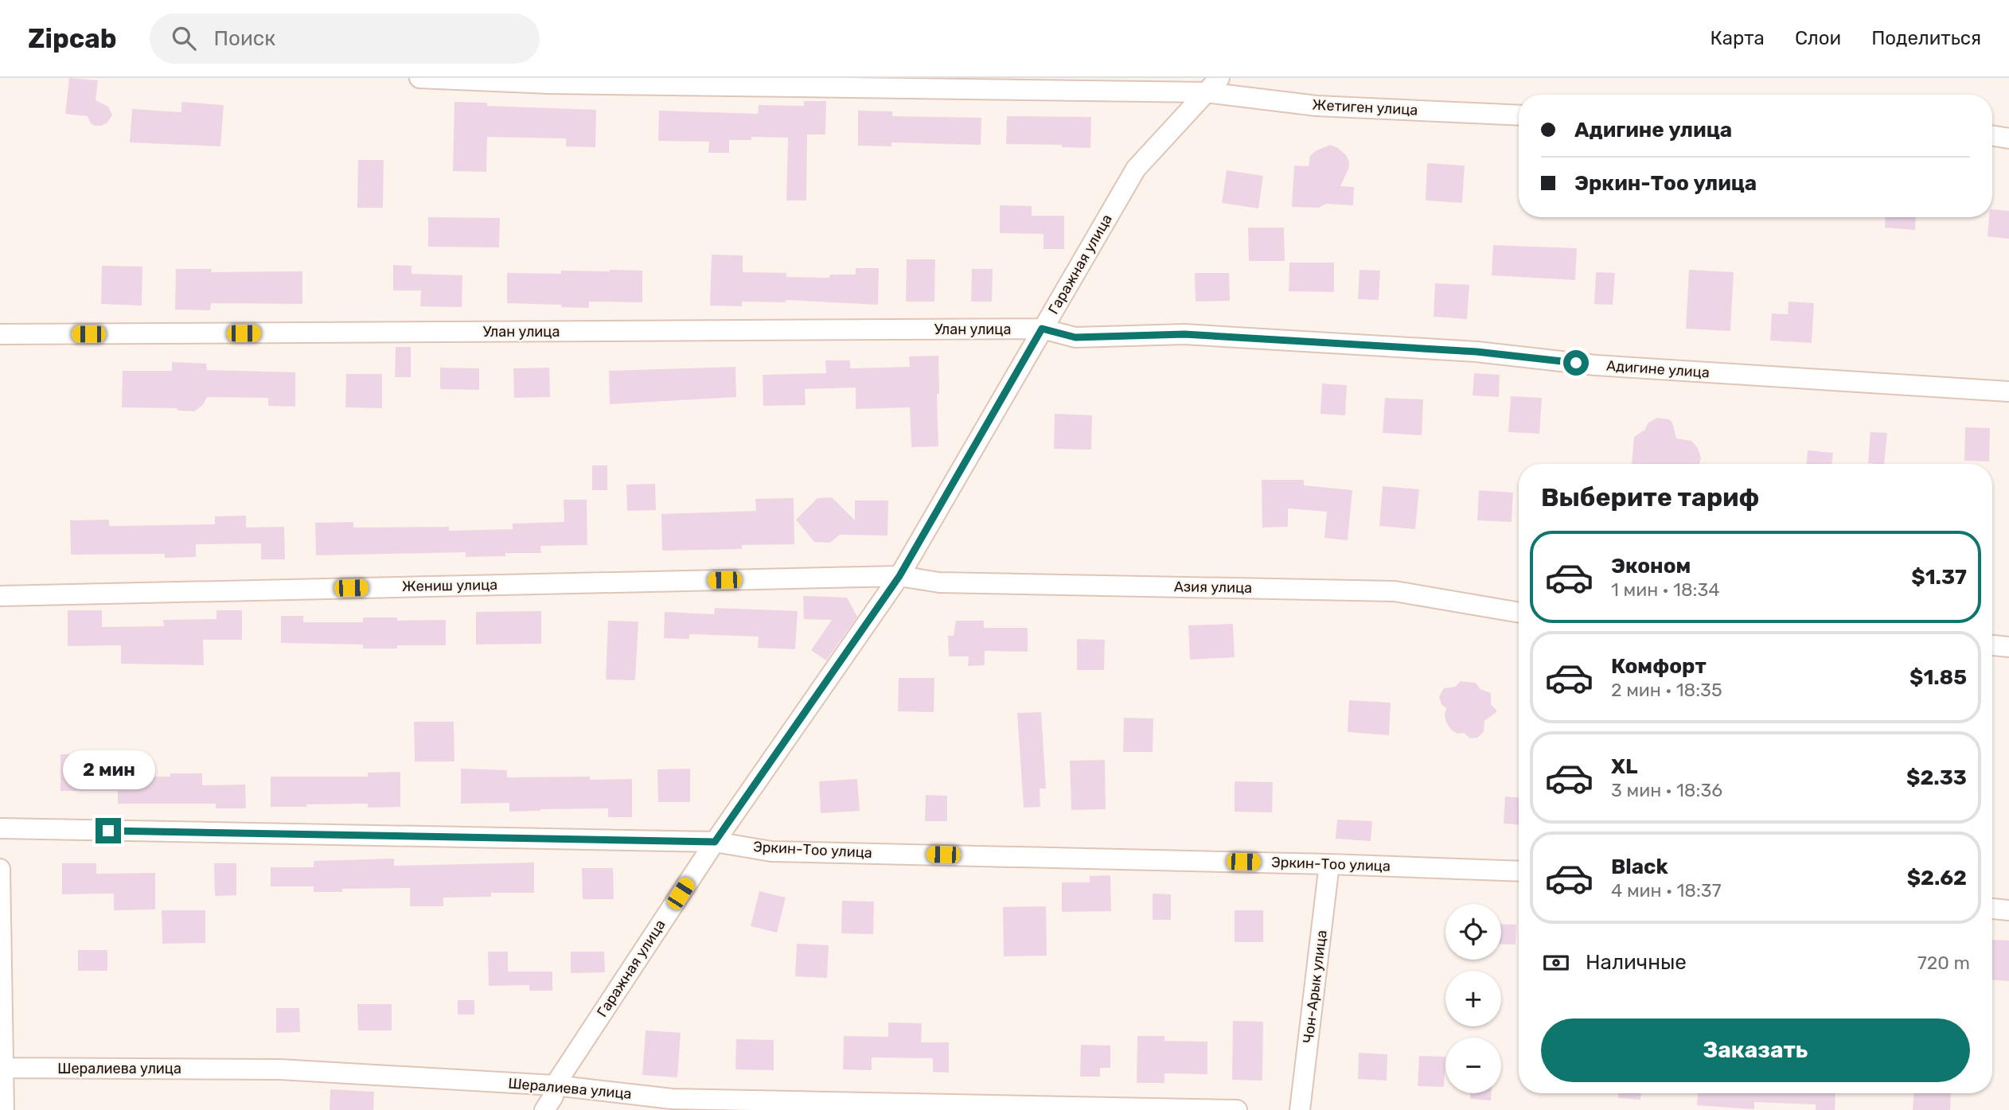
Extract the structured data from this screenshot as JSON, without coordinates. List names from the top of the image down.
{
  "streets": {
    "street": [
      "Жетиген улица",
      "Гаражная улица",
      "Улан улица",
      "Адигине улица",
      "Жениш улица",
      "Азия улица",
      "Эркин-Тоо улица",
      "Чон-Арык улица",
      "Шералиева улица"
    ]
  },
  "crossings": [
    ["Жетиген улица", "Гаражная улица"],
    ["Гаражная улица", "Улан улица"],
    ["Гаражная улица", "Адигине улица"],
    ["Гаражная улица", "Жениш улица"],
    ["Гаражная улица", "Азия улица"],
    ["Гаражная улица", "Эркин-Тоо улица"],
    ["Гаражная улица", "Шералиева улица"],
    ["Улан улица", "Адигине улица"],
    ["Жениш улица", "Азия улица"],
    ["Эркин-Тоо улица", "Чон-Арык улица"]
  ],
  "page": {
    "header": "Zipcab",
    "search": "Поиск",
    "nav": ["Карта", "Слои", "Поделиться"],
    "banner": ["Адигине улица", "Эркин-Тоо улица"],
    "heading": "Выберите тариф",
    "list": [
      {
        "name": "Эконом",
        "note": "1 мин · 18:34",
        "value": "$1.37"
      },
      {
        "name": "Комфорт",
        "note": "2 мин · 18:35",
        "value": "$1.85"
      },
      {
        "name": "XL",
        "note": "3 мин · 18:36",
        "value": "$2.33"
      },
      {
        "name": "Black",
        "note": "4 мин · 18:37",
        "value": "$2.62"
      }
    ],
    "bubble": "2 мин",
    "map_buttons": ["+", "−"],
    "pay": ["Наличные", "720 m"],
    "buttons": "Заказать"
  }
}
